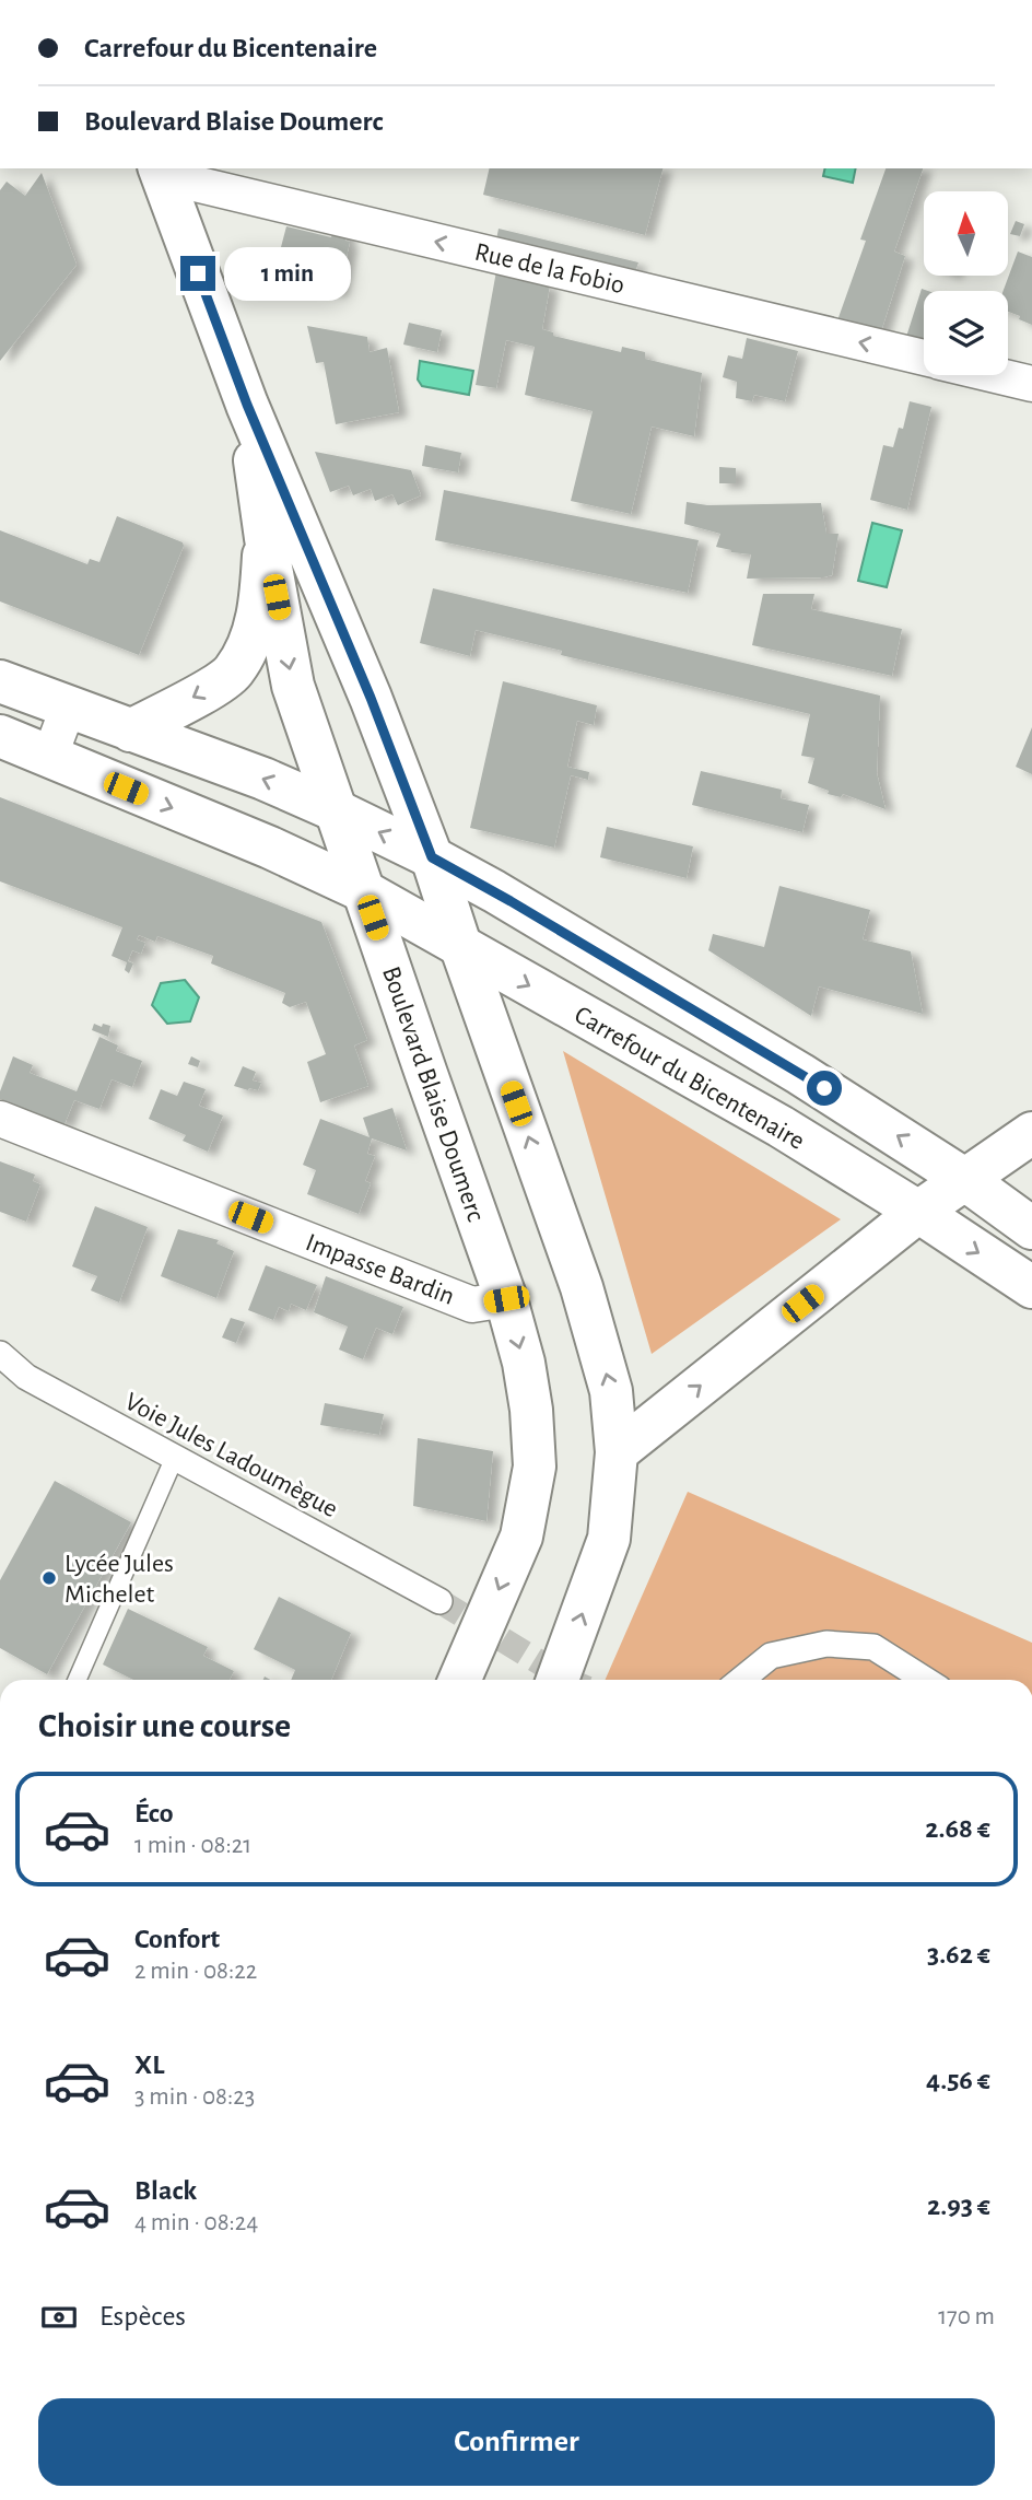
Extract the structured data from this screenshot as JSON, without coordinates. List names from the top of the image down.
{
  "streets": {
    "main road": ["Carrefour du Bicentenaire", "Boulevard Blaise Doumerc"],
    "street": ["Rue de la Fobio", "Impasse Bardin", "Voie Jules Ladoumègue"]
  },
  "crossings": [
    ["Rue de la Fobio", "Boulevard Blaise Doumerc"],
    ["Carrefour du Bicentenaire", "Boulevard Blaise Doumerc"],
    ["Boulevard Blaise Doumerc", "Impasse Bardin"]
  ],
  "one_way": ["Rue de la Fobio"],
  "places": ["Lycée Jules Michelet"],
  "north": "top",
  "page": {
    "banner": ["Carrefour du Bicentenaire", "Boulevard Blaise Doumerc"],
    "bubble": "1 min",
    "heading": "Choisir une course",
    "list": [
      {
        "name": "Éco",
        "note": "1 min · 08:21",
        "value": "2.68 €"
      },
      {
        "name": "Confort",
        "note": "2 min · 08:22",
        "value": "3.62 €"
      },
      {
        "name": "XL",
        "note": "3 min · 08:23",
        "value": "4.56 €"
      },
      {
        "name": "Black",
        "note": "4 min · 08:24",
        "value": "2.93 €"
      }
    ],
    "pay": ["Espèces", "170 m"],
    "buttons": "Confirmer"
  }
}
